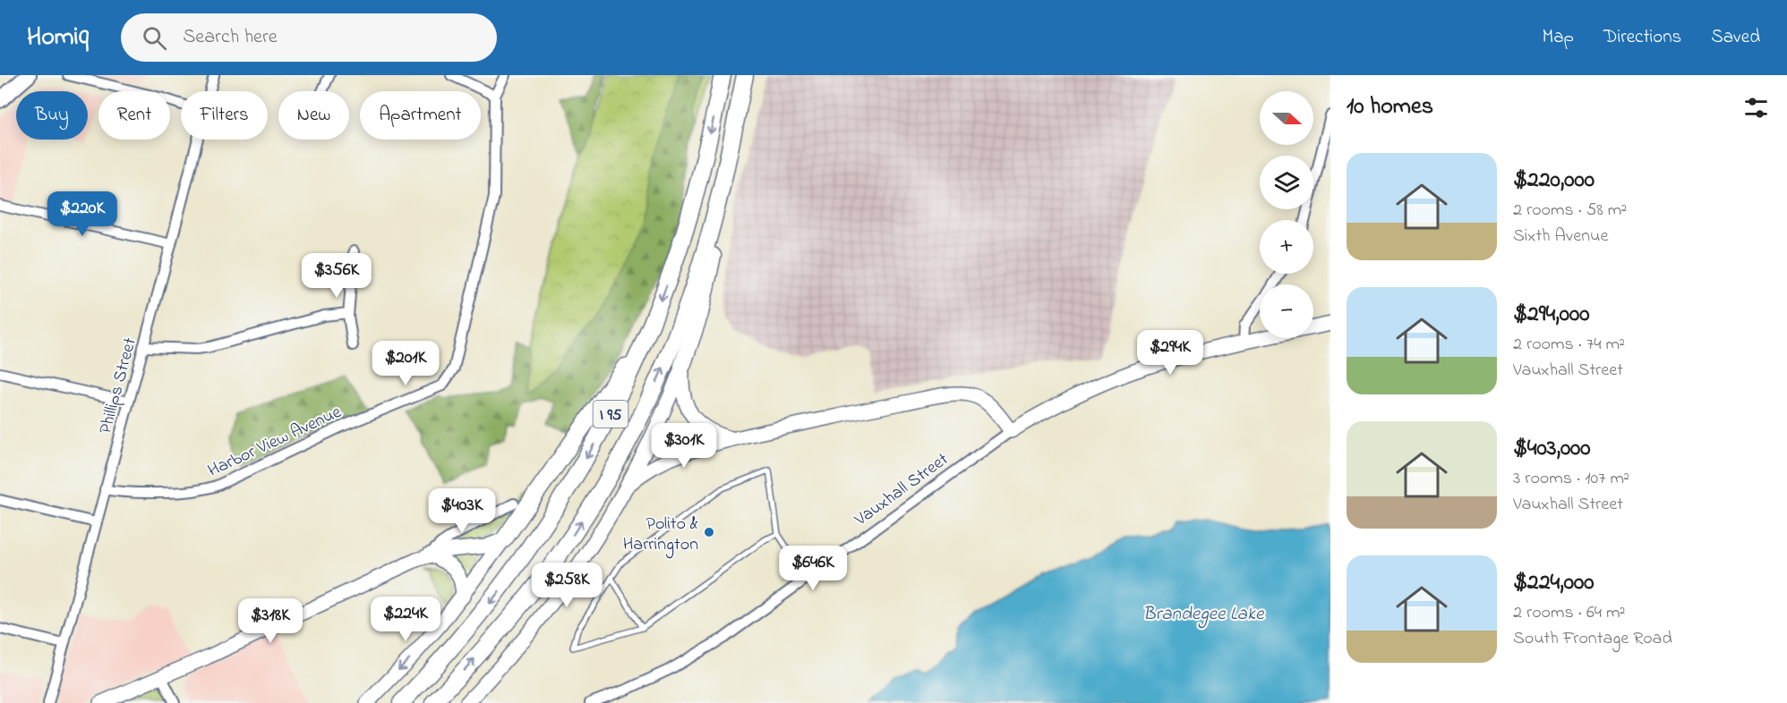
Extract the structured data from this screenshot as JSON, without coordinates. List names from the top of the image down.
{
  "streets": {
    "highway": ["I 95"],
    "street": ["Phillips Street", "Harbor View Avenue", "Vauxhall Street"]
  },
  "crossings": [
    ["Phillips Street", "Harbor View Avenue"]
  ],
  "water": ["Brandegee Lake"],
  "places": ["Polito & Harrington"],
  "north": "right",
  "page": {
    "header": "Homiq",
    "search": "Search here",
    "nav": ["Map", "Directions", "Saved"],
    "heading": "10 homes",
    "map_buttons": ["+", "−"],
    "chip": [
      "Buy",
      "Rent",
      "Filters",
      "New",
      "Apartment"
    ],
    "list": [
      {
        "name": "$220,000",
        "note": "2 rooms · 58 m² · Sixth Avenue"
      },
      {
        "name": "$294,000",
        "note": "2 rooms · 74 m² · Vauxhall Street"
      },
      {
        "name": "$403,000",
        "note": "3 rooms · 107 m² · Vauxhall Street"
      },
      {
        "name": "$224,000",
        "note": "2 rooms · 64 m² · South Frontage Road"
      }
    ],
    "price": [
      "$220K",
      "$356K",
      "$294K",
      "$201K",
      "$301K",
      "$403K",
      "$646K",
      "$258K",
      "$224K",
      "$318K"
    ]
  }
}
